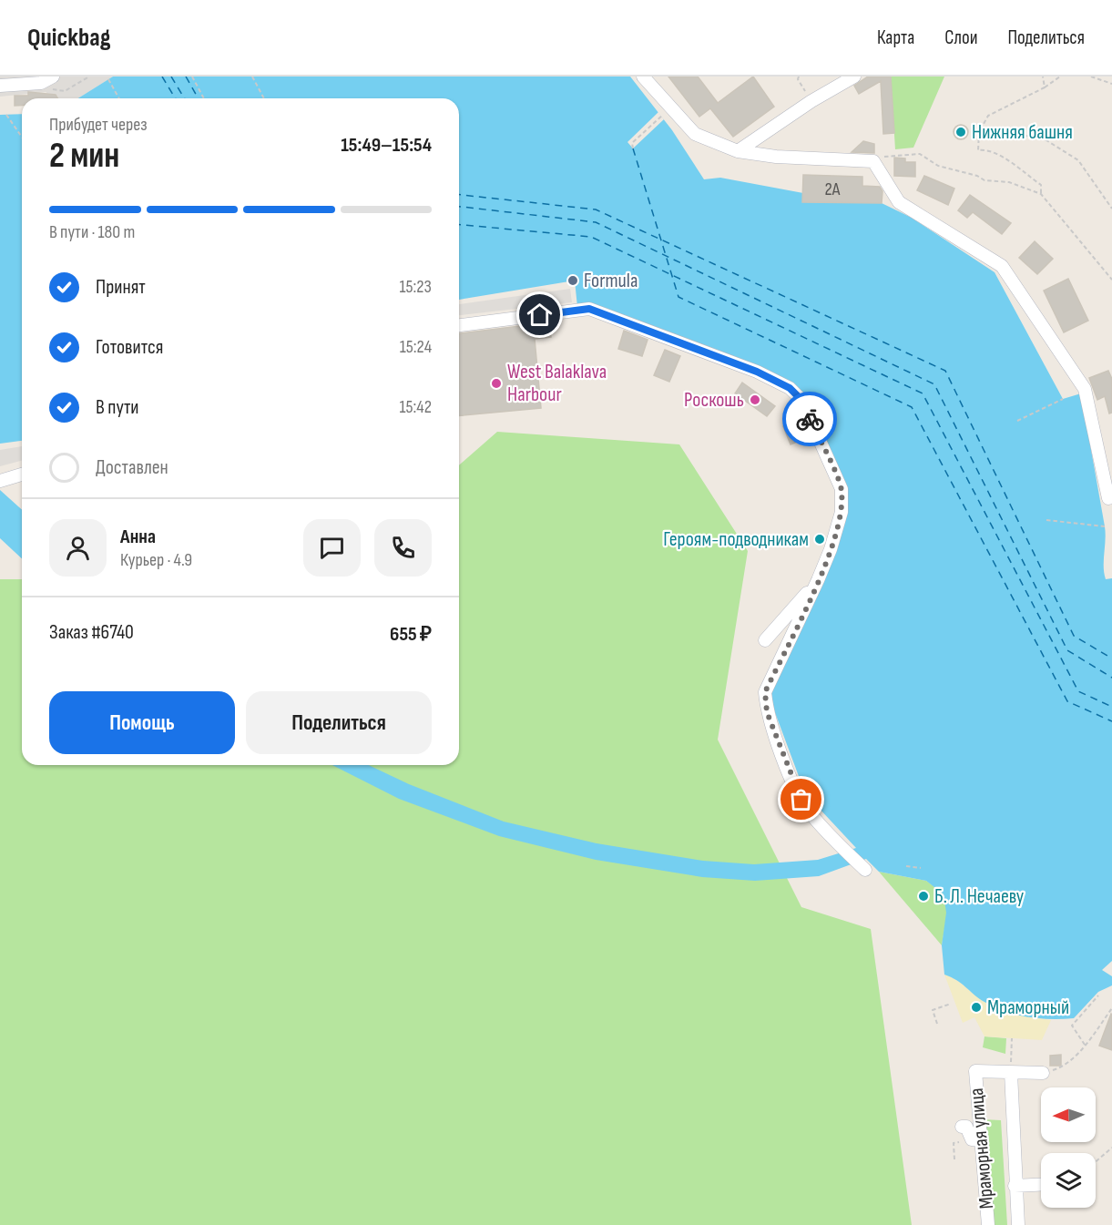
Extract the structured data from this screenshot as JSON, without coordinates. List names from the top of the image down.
{
  "streets": {
    "street": ["Мраморная улица"]
  },
  "places": [
    "Нижняя башня",
    "Formula",
    "West Balaklava Harbour",
    "Роскошь",
    "Героям-подводникам",
    "Б. Л. Нечаеву",
    "Мраморный"
  ],
  "house_numbers": ["2А"],
  "north": "left",
  "page": {
    "header": "Quickbag",
    "nav": ["Карта", "Слои", "Поделиться"],
    "heading": ["2 мин", "Прибудет через", "15:49–15:54"],
    "panel": [
      "Анна",
      "Курьер · 4.9",
      "Заказ #6740",
      "655 ₽"
    ],
    "bar": "В пути · 180 m",
    "list": [
      ["Принят", "15:23"],
      ["Готовится", "15:24"],
      ["В пути", "15:42"],
      "Доставлен"
    ],
    "buttons": ["Помощь", "Поделиться"]
  }
}
